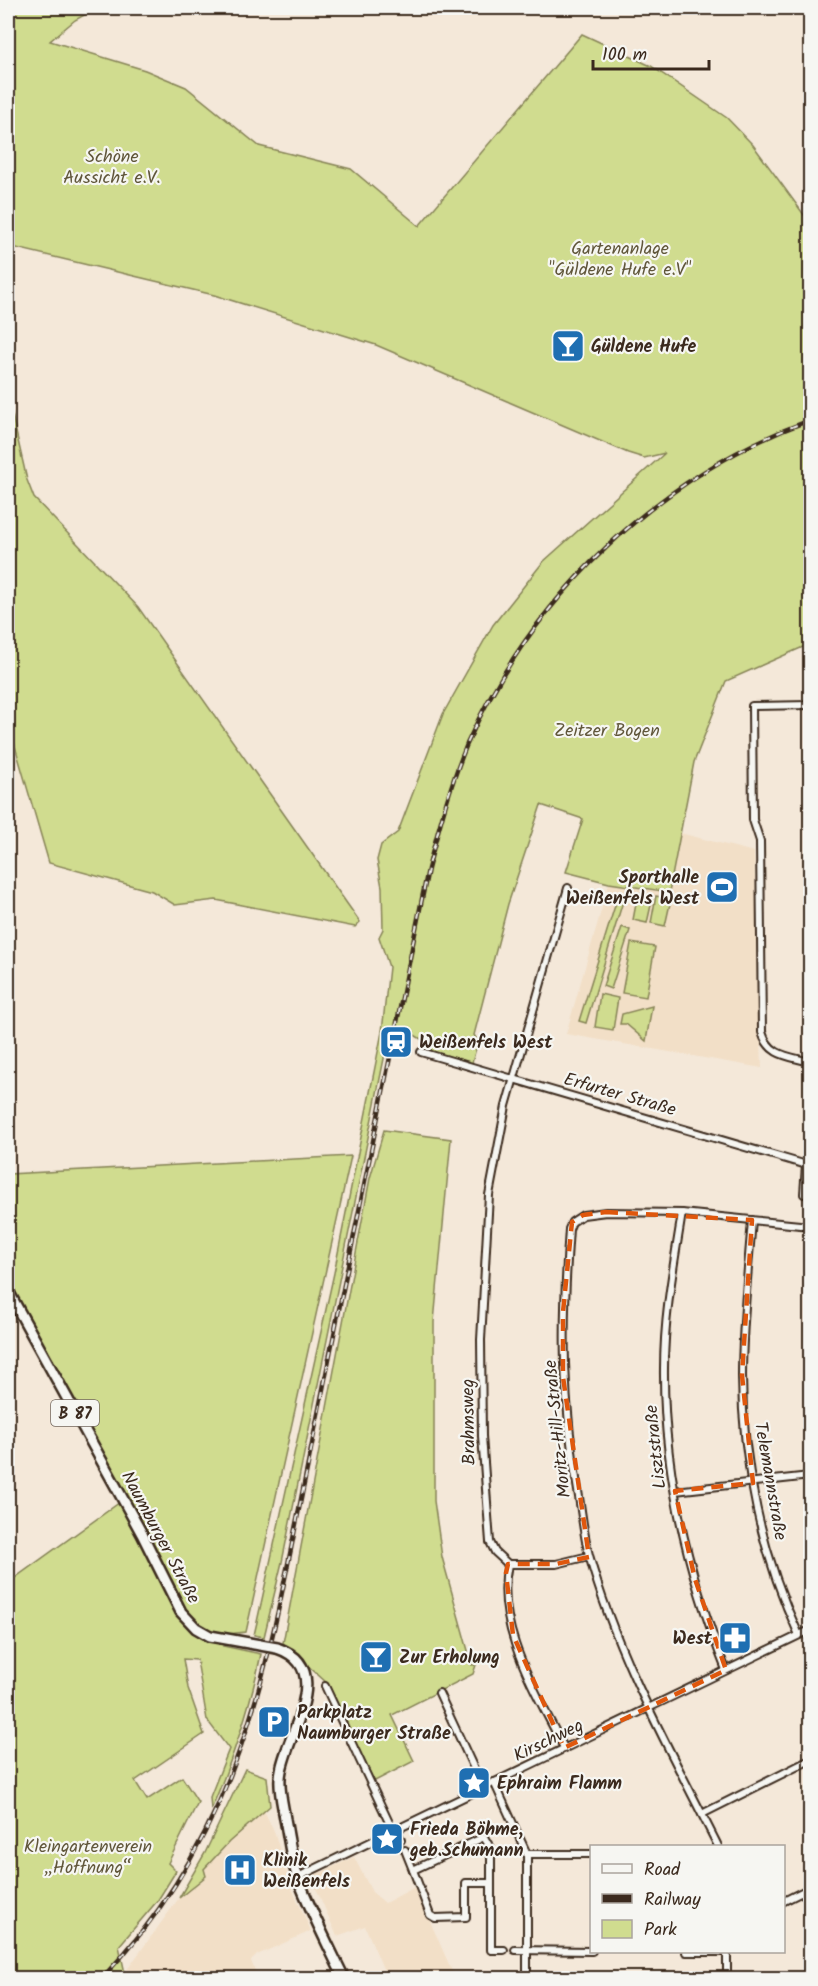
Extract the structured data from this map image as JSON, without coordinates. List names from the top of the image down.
{
  "streets": {
    "main road": ["B 87", "Naumburger Straße"],
    "street": [
      "Erfurter Straße",
      "Brahmsweg",
      "Moritz-Hill-Straße",
      "Lisztstraße",
      "Telemannstraße",
      "Kirschweg"
    ]
  },
  "crossings": [
    ["Erfurter Straße", "Brahmsweg"],
    ["Moritz-Hill-Straße", "Lisztstraße"],
    ["Moritz-Hill-Straße", "Telemannstraße"],
    ["Moritz-Hill-Straße", "Kirschweg"],
    ["Lisztstraße", "Kirschweg"],
    ["Telemannstraße", "Kirschweg"],
    ["Naumburger Straße", "Kirschweg"]
  ],
  "parks": [
    "Schöne Aussicht e.V.",
    "Gartenanlage \"Güldene Hufe e.V\"",
    "Zeitzer Bogen",
    "Kleingartenverein „Hoffnung“"
  ],
  "places": {
    "bar": ["Güldene Hufe", "Zur Erholung"],
    "sports": ["Sporthalle Weißenfels West"],
    "station": ["Weißenfels West"],
    "pharmacy": ["West"],
    "parking": ["Parkplatz Naumburger Straße"],
    "place": ["Ephraim Flamm", "Frieda Böhme, geb.Schumann"],
    "hospital": ["Klinik Weißenfels"]
  },
  "legend": ["Road", "Railway", "Park"],
  "scale_bar": "100 m"
}
